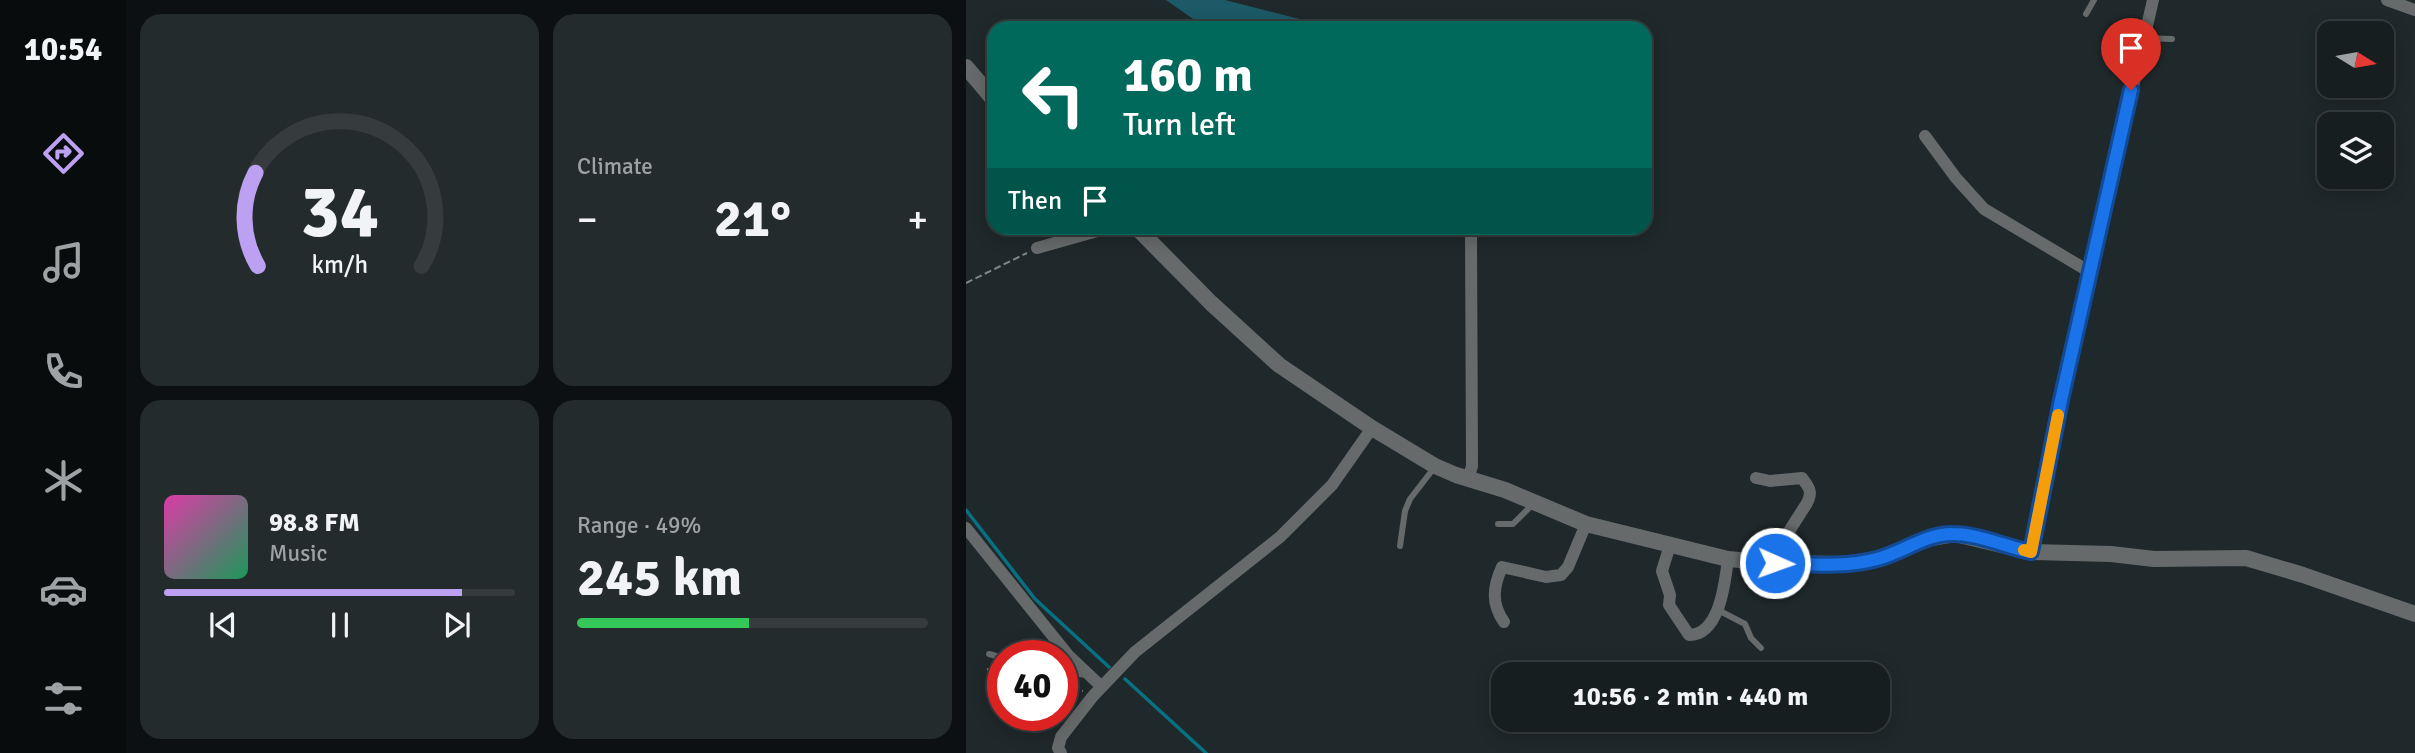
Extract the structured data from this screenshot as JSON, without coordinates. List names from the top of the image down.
{
  "north": "right",
  "page": {
    "tabs": "10:54",
    "tile": [
      "Climate",
      ["Range · 49%", "245 km"]
    ],
    "turn": ["160 m", "Turn left"],
    "then": "Then",
    "heat": ["−", "21°", "+"],
    "song": ["98.8 FM", "Music"],
    "limit": "40",
    "trip": "10:56 · 2 min · 440 m",
    "gauge": ["34", "km/h"]
  }
}
